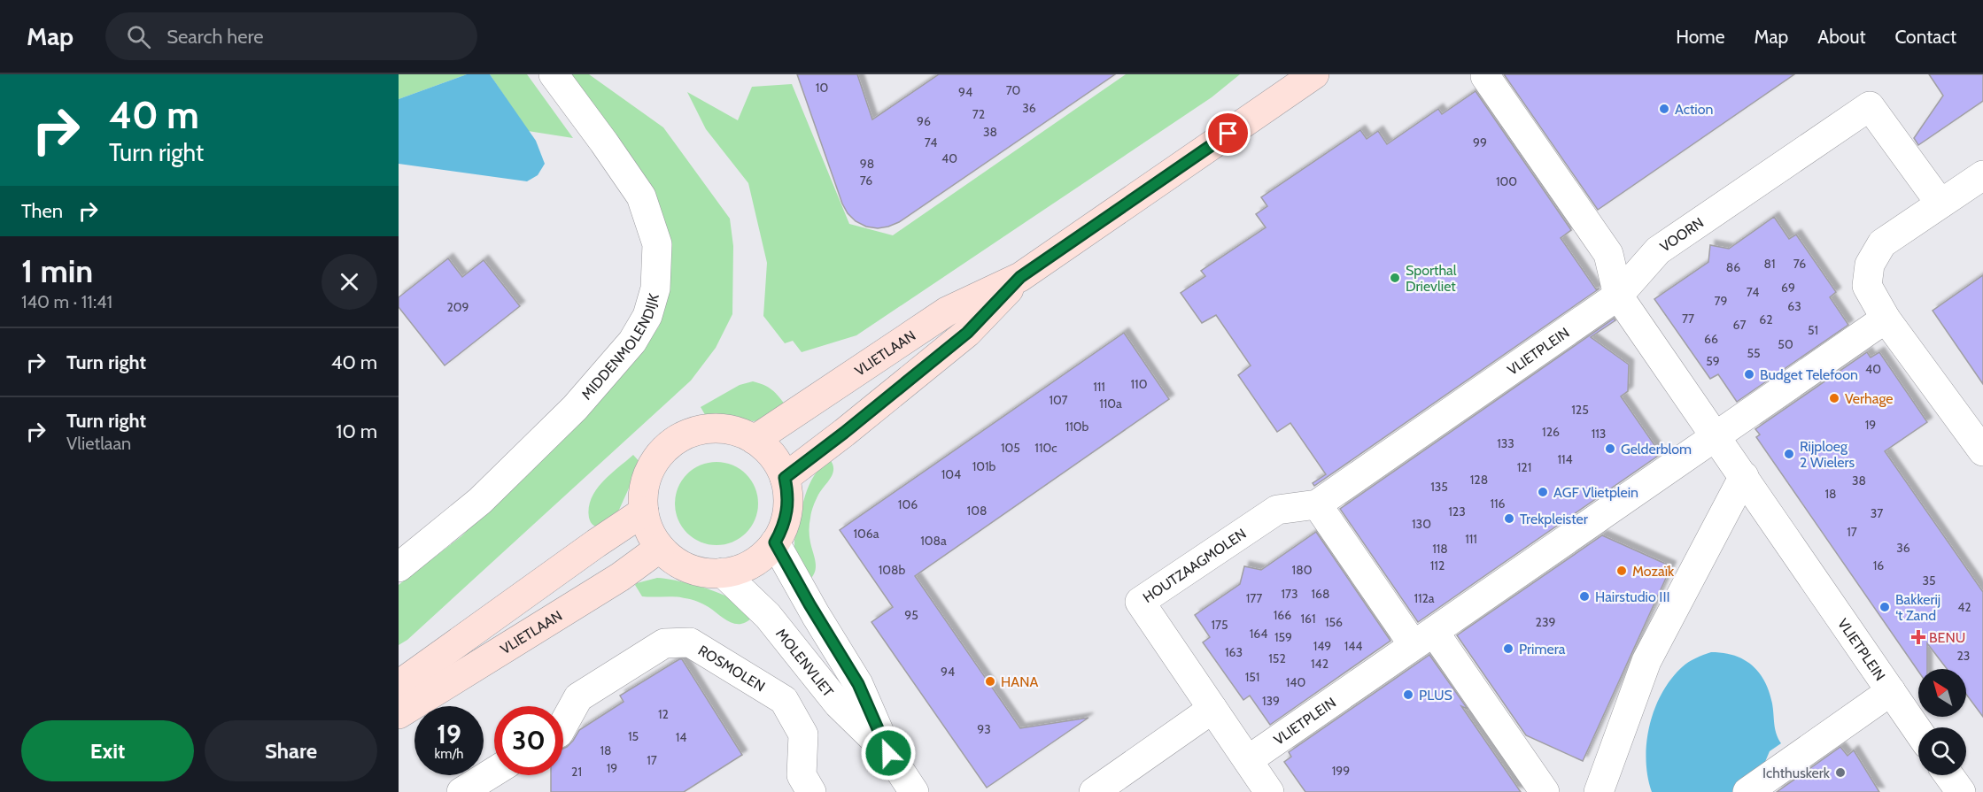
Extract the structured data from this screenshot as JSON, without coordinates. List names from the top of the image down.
{
  "streets": {
    "street": [
      "VOORN",
      "MIDDENMOLENDIJK",
      "VLIETPLEIN",
      "VLIETLAAN",
      "HOUTZAAGMOLEN",
      "MOLENVLIET",
      "ROSMOLEN"
    ]
  },
  "crossings": [
    ["VOORN", "VLIETPLEIN"],
    ["VLIETPLEIN", "HOUTZAAGMOLEN"],
    ["VLIETLAAN", "MOLENVLIET"]
  ],
  "places": {
    "other": [
      "Action",
      "Sporthal Drievliet",
      "Budget Telefoon",
      "Verhage",
      "Gelderblom",
      "Rijploeg 2 Wielers",
      "AGF Vlietplein",
      "Trekpleister",
      "Mozaïk",
      "Hairstudio III",
      "Bakkerij ‘t Zand",
      "Primera",
      "HANA",
      "PLUS",
      "Ichthuskerk"
    ],
    "health": ["BENU"]
  },
  "house_numbers": [
    "10",
    "70",
    "94",
    "36",
    "72",
    "96",
    "38",
    "74",
    "99",
    "40",
    "98",
    "76",
    "100",
    "81",
    "76",
    "86",
    "69",
    "74",
    "79",
    "63",
    "209",
    "77",
    "62",
    "67",
    "51",
    "66",
    "50",
    "55",
    "59",
    "40",
    "110",
    "111",
    "107",
    "110a",
    "125",
    "19",
    "110b",
    "126",
    "113",
    "133",
    "105",
    "110c",
    "114",
    "101b",
    "121",
    "104",
    "128",
    "38",
    "135",
    "18",
    "116",
    "106",
    "108",
    "123",
    "37",
    "130",
    "17",
    "106a",
    "111",
    "108a",
    "36",
    "118",
    "112",
    "16",
    "108b",
    "180",
    "35",
    "173",
    "168",
    "177",
    "112a",
    "42",
    "95",
    "166",
    "161",
    "156",
    "239",
    "175",
    "164",
    "159",
    "149",
    "144",
    "163",
    "23",
    "152",
    "142",
    "94",
    "151",
    "140",
    "139",
    "12",
    "93",
    "15",
    "14",
    "18",
    "17",
    "19",
    "199",
    "21"
  ],
  "north": "top left",
  "page": {
    "header": "Map",
    "search": "Search here",
    "nav": [
      "Home",
      "Map",
      "About",
      "Contact"
    ],
    "turn": ["40 m", "Turn right"],
    "then": "Then",
    "heading": ["1 min", "140 m · 11:41"],
    "list": [
      {
        "name": "Turn right",
        "value": "40 m"
      },
      {
        "name": "Turn right",
        "note": "Vlietlaan",
        "value": "10 m"
      }
    ],
    "speed": "19 km/h",
    "limit": "30",
    "buttons": ["Exit", "Share"]
  }
}
